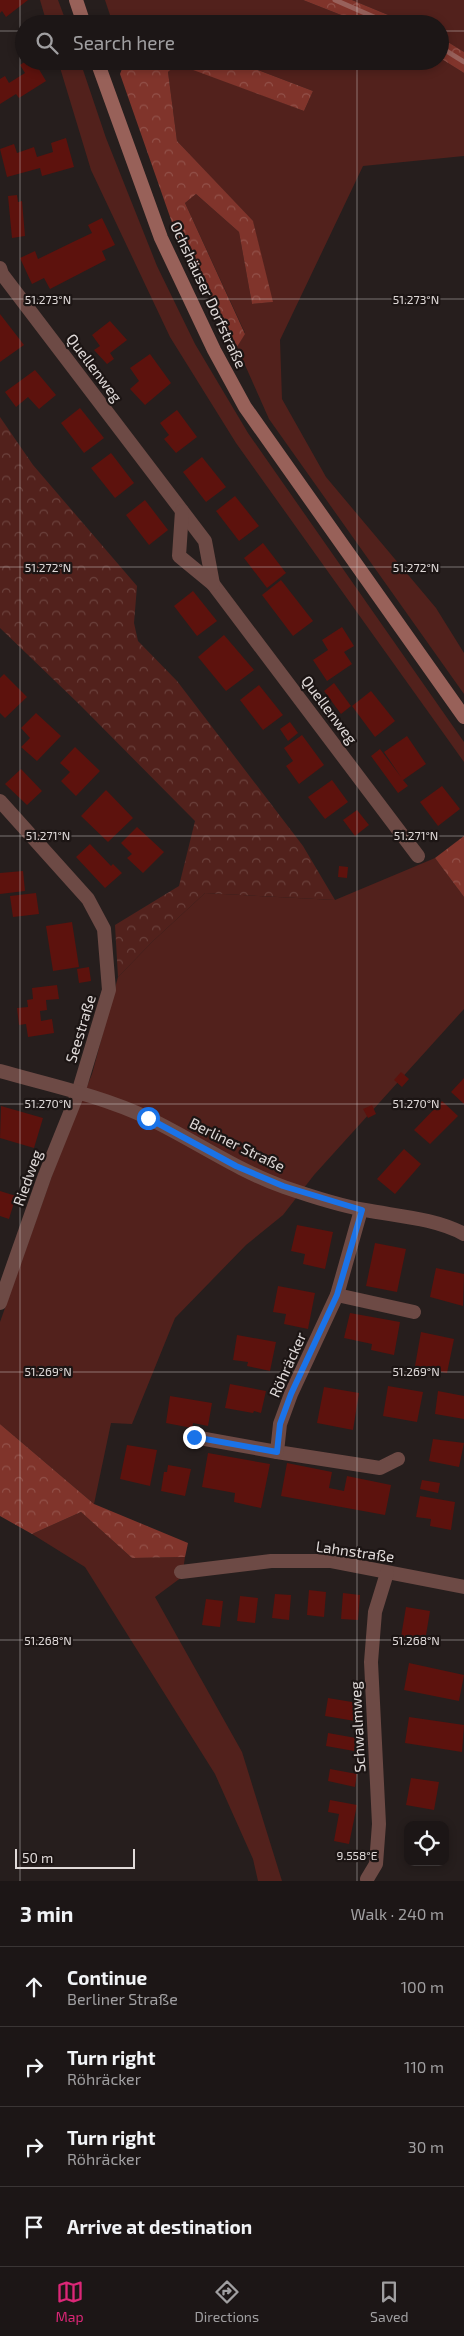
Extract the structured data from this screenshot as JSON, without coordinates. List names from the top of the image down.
{
  "streets": {
    "main road": ["Ochshäuser Dorfstraße"],
    "street": [
      "Quellenweg",
      "Seestraße",
      "Berliner Straße",
      "Riedweg",
      "Röhräcker",
      "Lahnstraße",
      "Schwalmweg"
    ]
  },
  "crossings": [
    ["Seestraße", "Berliner Straße"],
    ["Seestraße", "Riedweg"],
    ["Berliner Straße", "Riedweg"],
    ["Berliner Straße", "Röhräcker"],
    ["Lahnstraße", "Schwalmweg"]
  ],
  "scale_bar": "50 m",
  "page": {
    "search": "Search here",
    "scale": "50 m",
    "heading": ["3 min", "Walk · 240 m"],
    "list": [
      ["Continue", "Berliner Straße", "100 m"],
      ["Turn right", "Röhräcker", "110 m"],
      ["Turn right", "Röhräcker", "30 m"],
      "Arrive at destination"
    ],
    "nav": ["Map", "Directions", "Saved"]
  },
  "coordinates": [
    "51.273°N",
    "51.272°N",
    "51.271°N",
    "51.270°N",
    "51.269°N",
    "51.268°N",
    "9.558°E"
  ]
}
